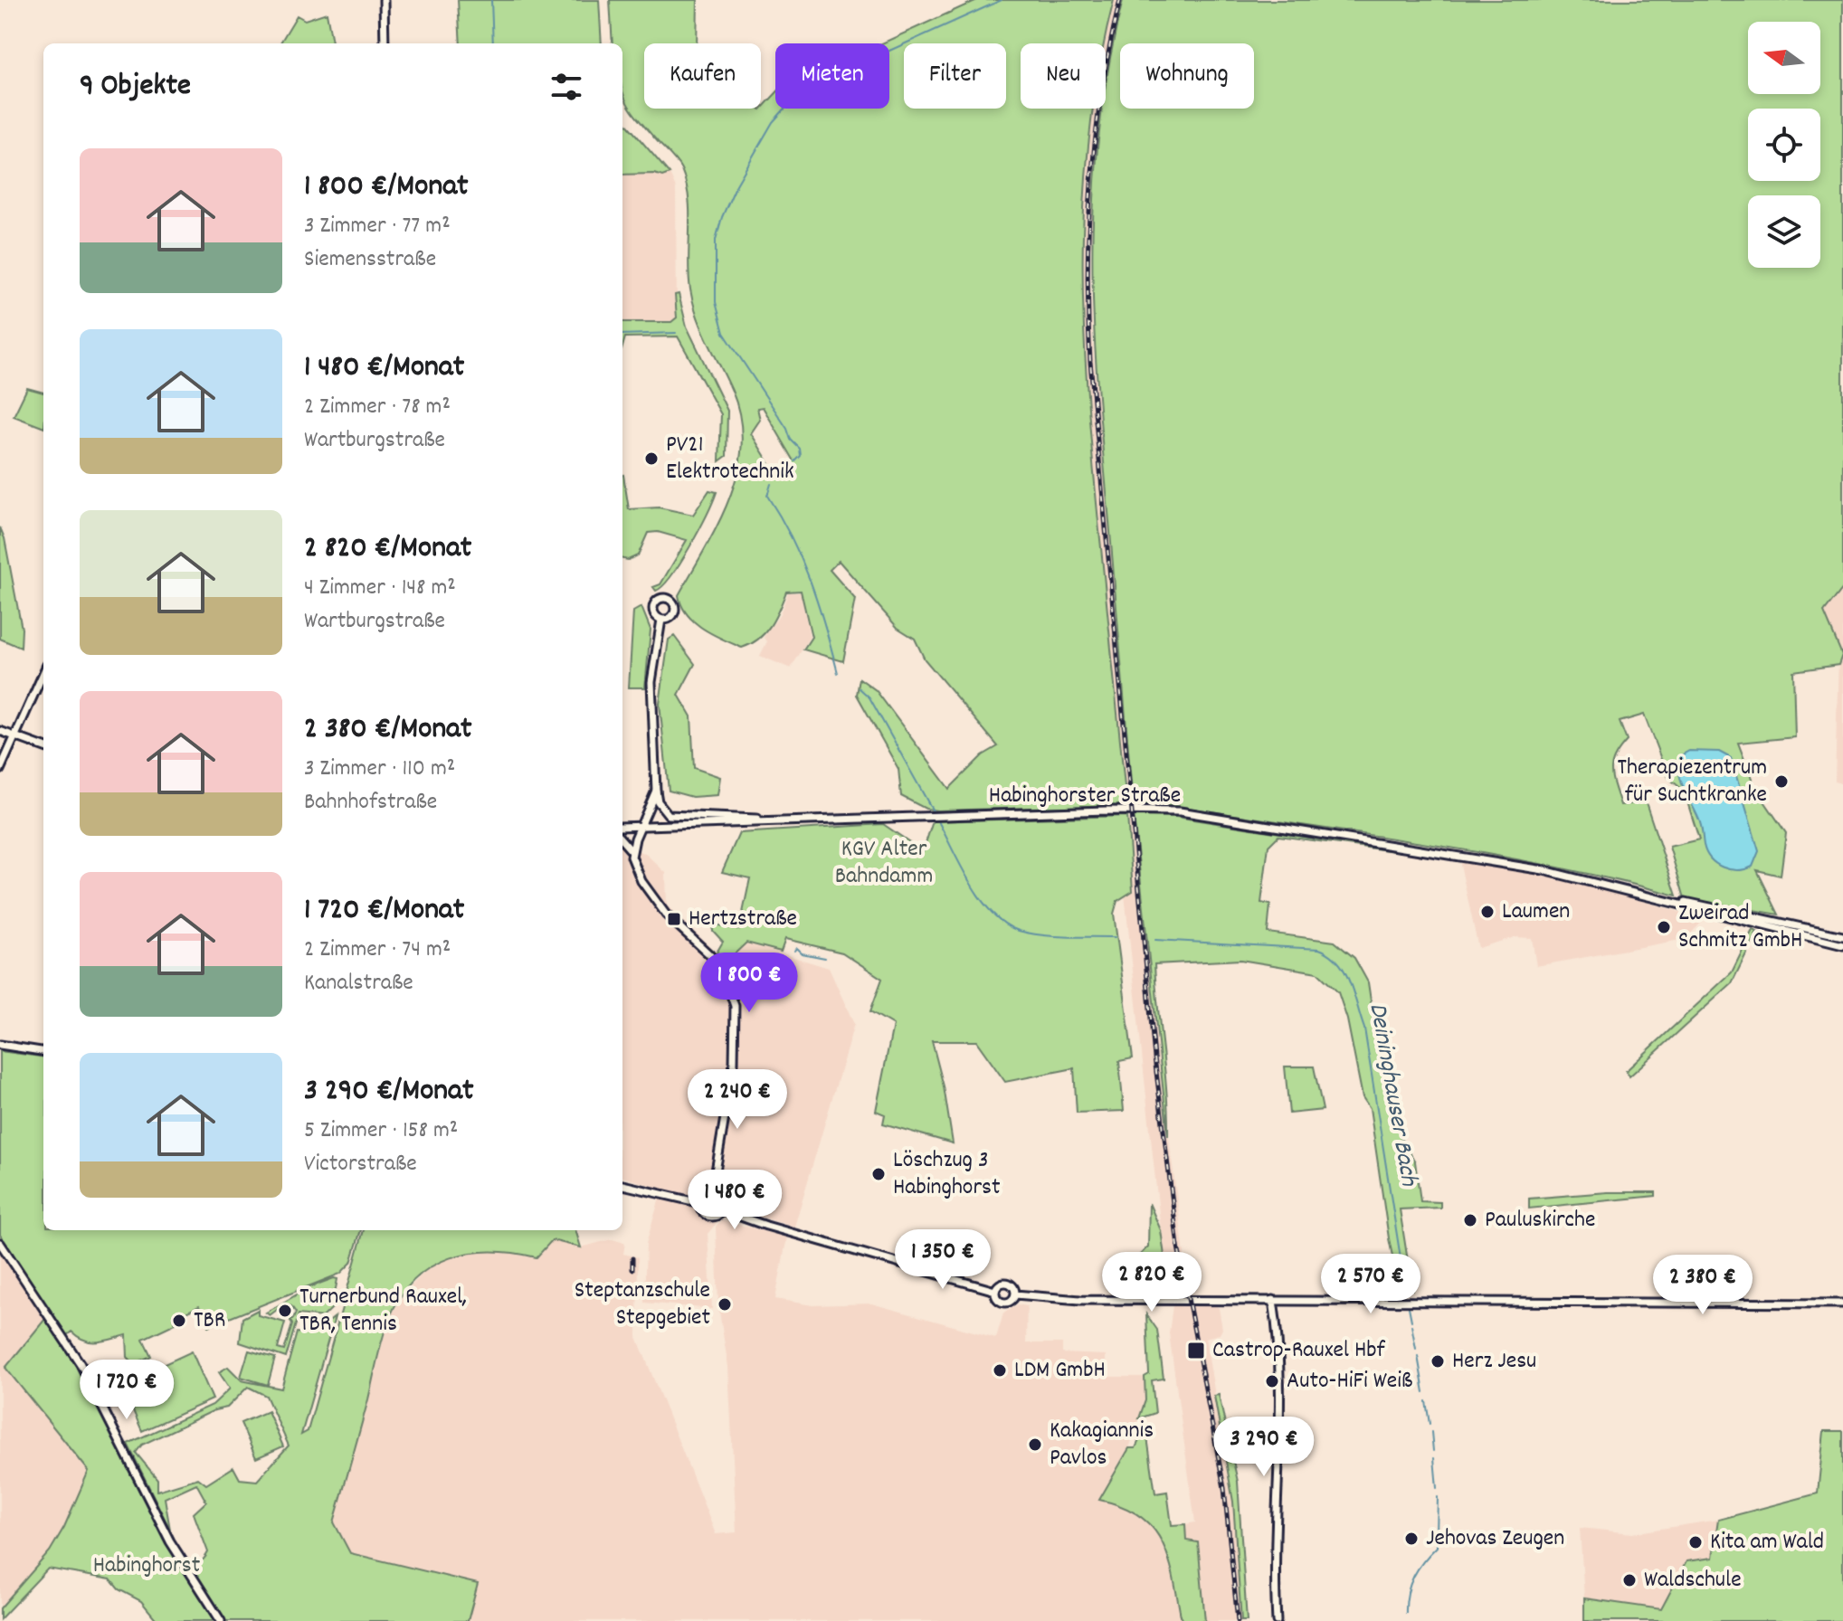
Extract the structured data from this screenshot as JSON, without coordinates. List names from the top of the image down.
{
  "streets": {
    "main road": ["Habinghorster Straße"]
  },
  "water": ["Deininghauser Bach"],
  "parks": ["KGV Alter Bahndamm", "Habinghorst"],
  "places": {
    "other": [
      "PV21 Elektrotechnik",
      "Therapiezentrum für Suchtkranke",
      "Laumen",
      "Zweirad Schmitz GmbH",
      "Löschzug 3 Habinghorst",
      "Pauluskirche",
      "Steptanzschule Stepgebiet",
      "Turnerbund Rauxel, TBR, Tennis",
      "TBR",
      "Herz Jesu",
      "LDM GmbH",
      "Auto-HiFi Weiß",
      "Kakagiannis Pavlos",
      "Jehovas Zeugen",
      "Kita am Wald",
      "Waldschule"
    ],
    "transit": ["Hertzstraße", "Castrop-Rauxel Hbf"]
  },
  "north": "left",
  "page": {
    "chip": [
      "Kaufen",
      "Mieten",
      "Filter",
      "Neu",
      "Wohnung"
    ],
    "heading": "9 Objekte",
    "list": [
      {
        "name": "1 800 €/Monat",
        "note": "3 Zimmer · 77 m² · Siemensstraße"
      },
      {
        "name": "1 480 €/Monat",
        "note": "2 Zimmer · 78 m² · Wartburgstraße"
      },
      {
        "name": "2 820 €/Monat",
        "note": "4 Zimmer · 148 m² · Wartburgstraße"
      },
      {
        "name": "2 380 €/Monat",
        "note": "3 Zimmer · 110 m² · Bahnhofstraße"
      },
      {
        "name": "1 720 €/Monat",
        "note": "2 Zimmer · 74 m² · Kanalstraße"
      },
      {
        "name": "3 290 €/Monat",
        "note": "5 Zimmer · 158 m² · Victorstraße"
      }
    ],
    "price": [
      "1 800 €",
      "2 240 €",
      "1 480 €",
      "1 350 €",
      "2 820 €",
      "2 570 €",
      "2 380 €",
      "1 720 €",
      "3 290 €"
    ]
  }
}
